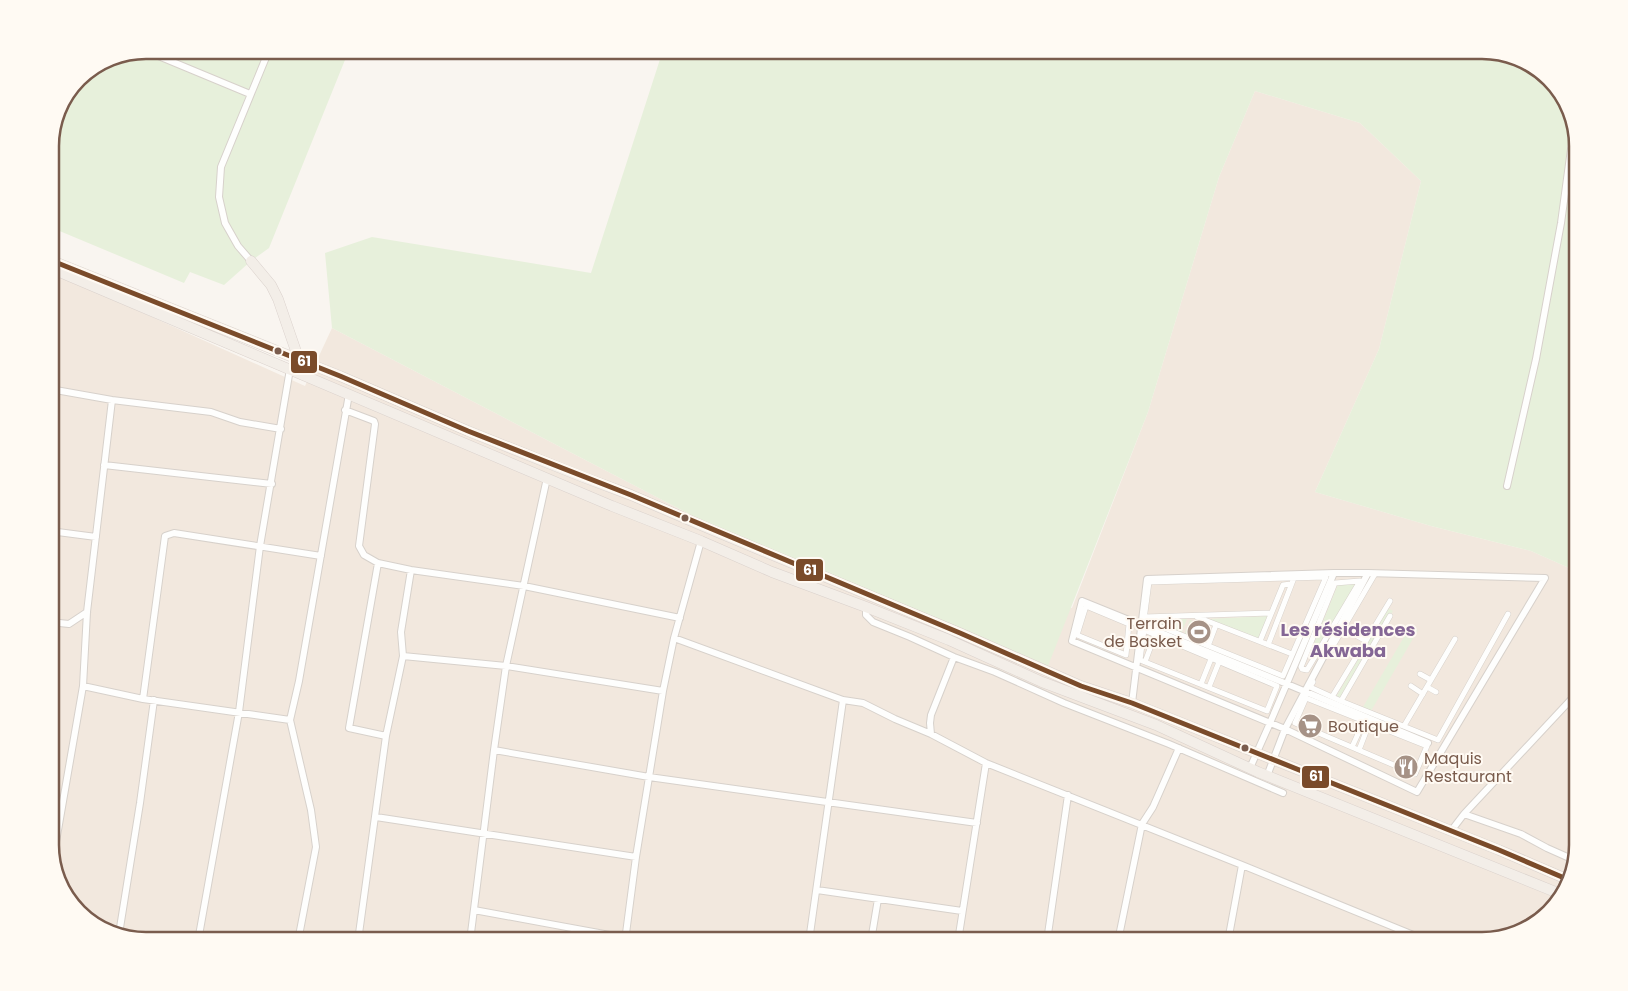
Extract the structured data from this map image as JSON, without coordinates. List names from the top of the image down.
{
  "districts": ["Les résidences Akwaba"],
  "places": {
    "sports": ["Terrain de Basket"],
    "supermarket": ["Boutique"],
    "restaurant": ["Maquis Restaurant"]
  },
  "lines": ["transit line 61"]
}
